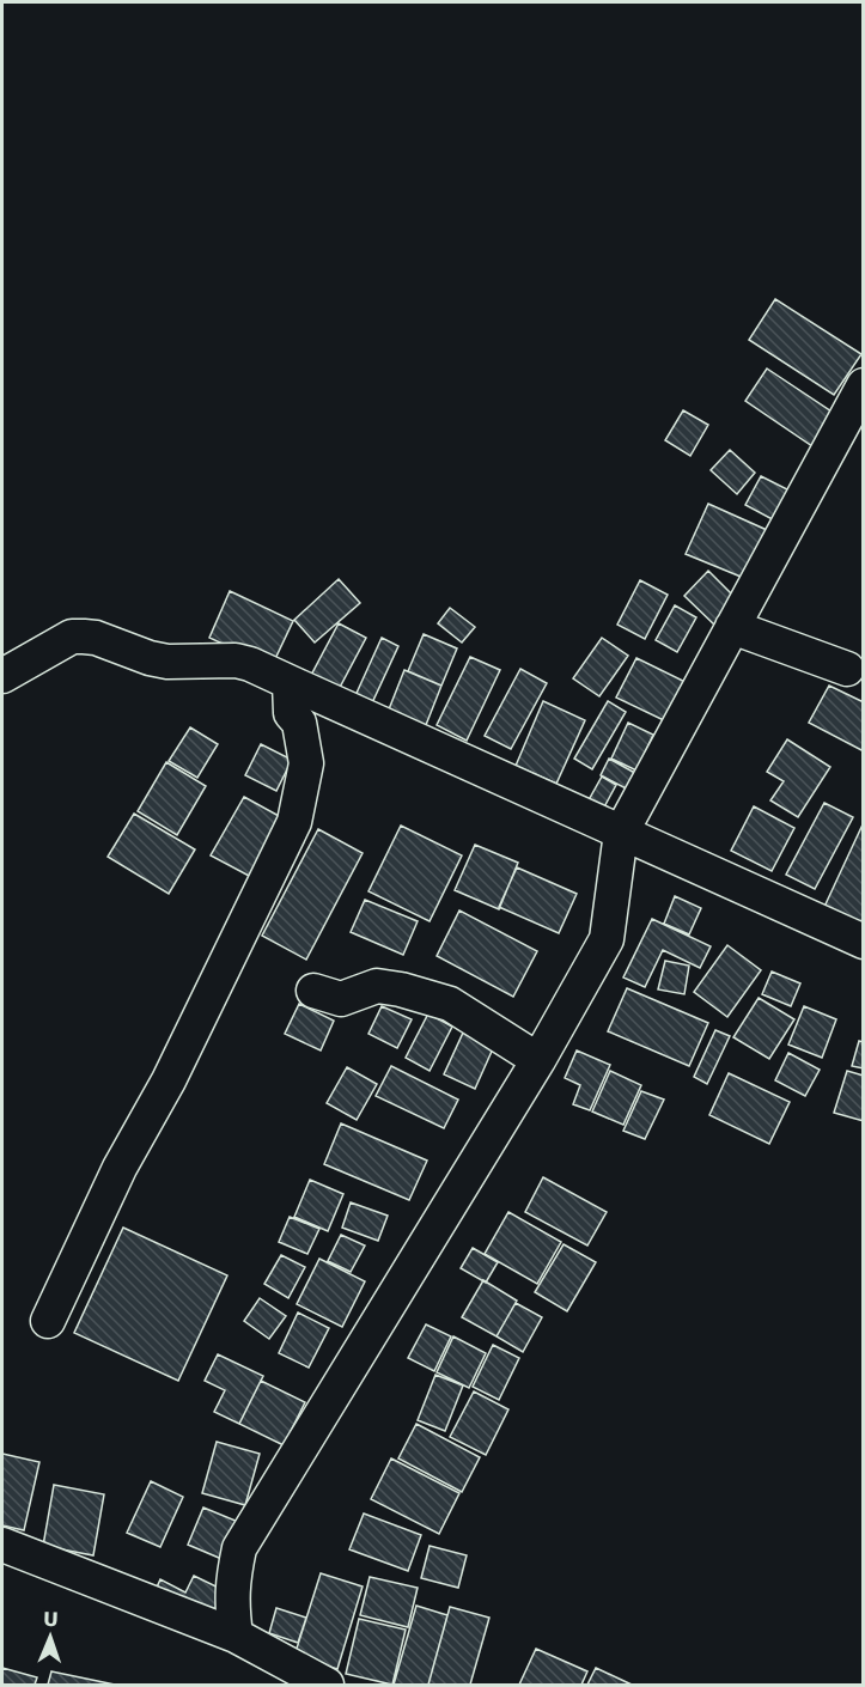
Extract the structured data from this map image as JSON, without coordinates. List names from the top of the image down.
{
  "north": "top"
}
